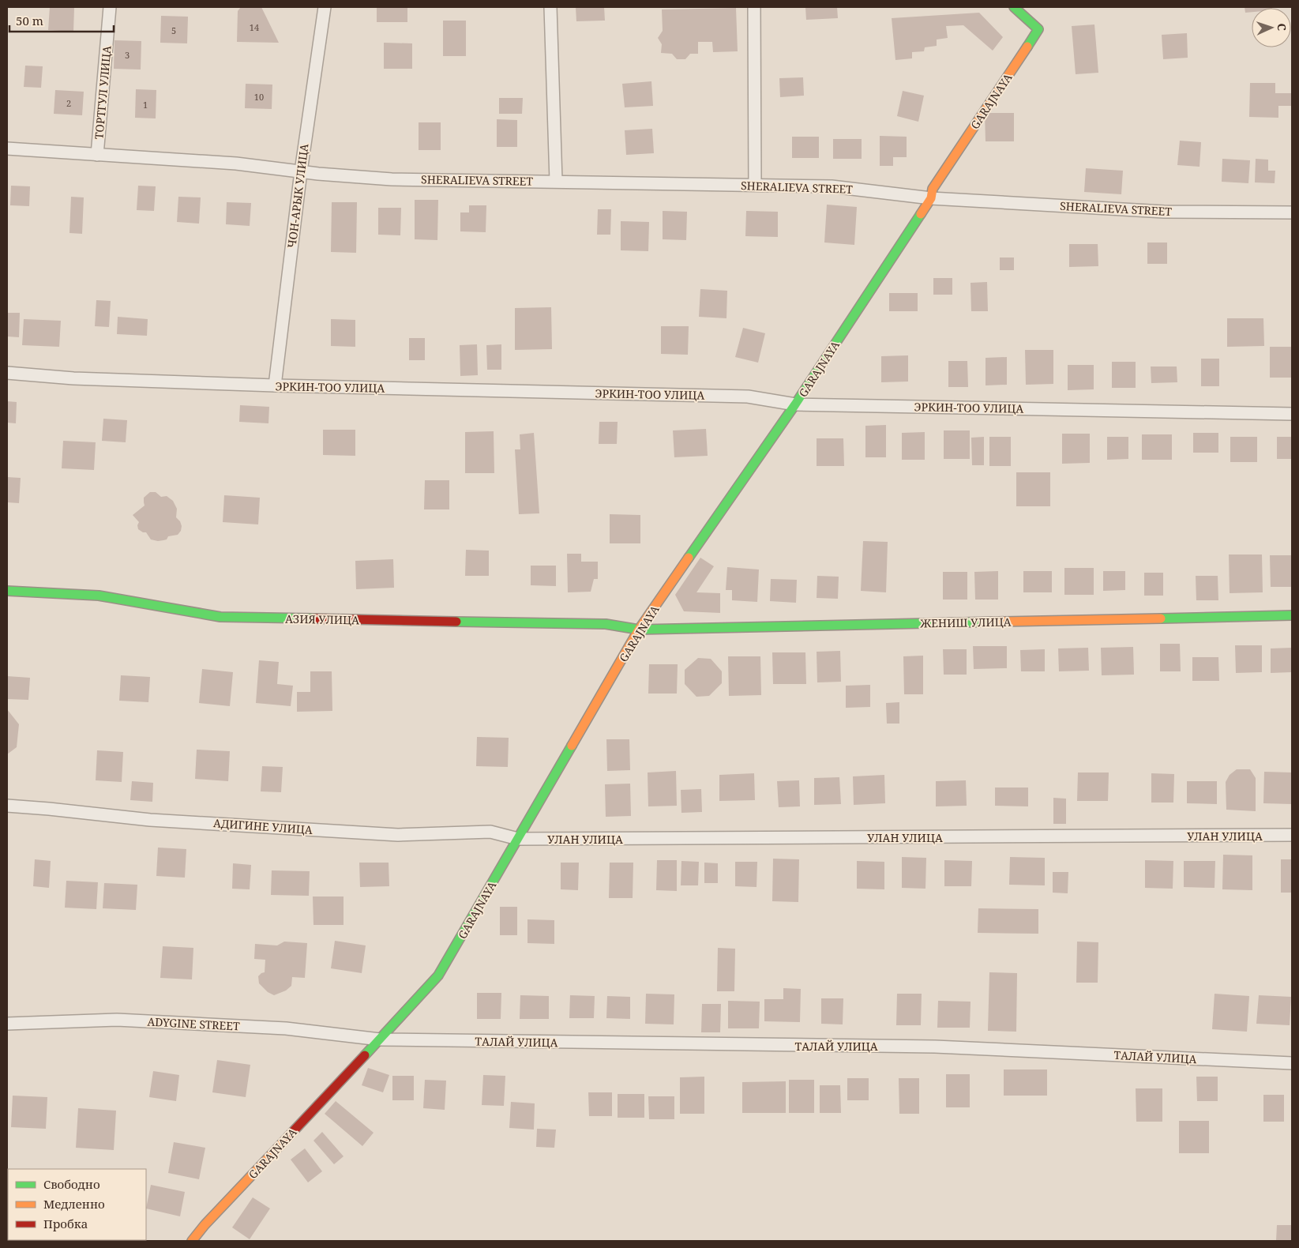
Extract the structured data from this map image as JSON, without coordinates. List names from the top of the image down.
{
  "streets": {
    "street": [
      "ТОРТГУЛ УЛИЦА",
      "GARAJNAYA",
      "SHERALIEVA STREET",
      "ЧОН-АРЫК УЛИЦА",
      "ЭРКИН-ТОО УЛИЦА",
      "АЗИЯ УЛИЦА",
      "ЖЕНИШ УЛИЦА",
      "АДИГИНЕ УЛИЦА",
      "УЛАН УЛИЦА",
      "ADYGINE STREET",
      "ТАЛАЙ УЛИЦА"
    ]
  },
  "crossings": [
    ["ТОРТГУЛ УЛИЦА", "SHERALIEVA STREET"],
    ["GARAJNAYA", "SHERALIEVA STREET"],
    ["GARAJNAYA", "ЭРКИН-ТОО УЛИЦА"],
    ["GARAJNAYA", "АЗИЯ УЛИЦА"],
    ["GARAJNAYA", "ЖЕНИШ УЛИЦА"],
    ["GARAJNAYA", "АДИГИНЕ УЛИЦА"],
    ["GARAJNAYA", "УЛАН УЛИЦА"],
    ["GARAJNAYA", "ADYGINE STREET"],
    ["GARAJNAYA", "ТАЛАЙ УЛИЦА"],
    ["SHERALIEVA STREET", "ЧОН-АРЫК УЛИЦА"],
    ["ЧОН-АРЫК УЛИЦА", "ЭРКИН-ТОО УЛИЦА"],
    ["АЗИЯ УЛИЦА", "ЖЕНИШ УЛИЦА"],
    ["АДИГИНЕ УЛИЦА", "УЛАН УЛИЦА"],
    ["ADYGINE STREET", "ТАЛАЙ УЛИЦА"]
  ],
  "house_numbers": [
    "14",
    "5",
    "3",
    "10",
    "2",
    "1"
  ],
  "legend": ["Свободно", "Медленно", "Пробка"],
  "scale_bar": "50 m",
  "north": "right"
}
